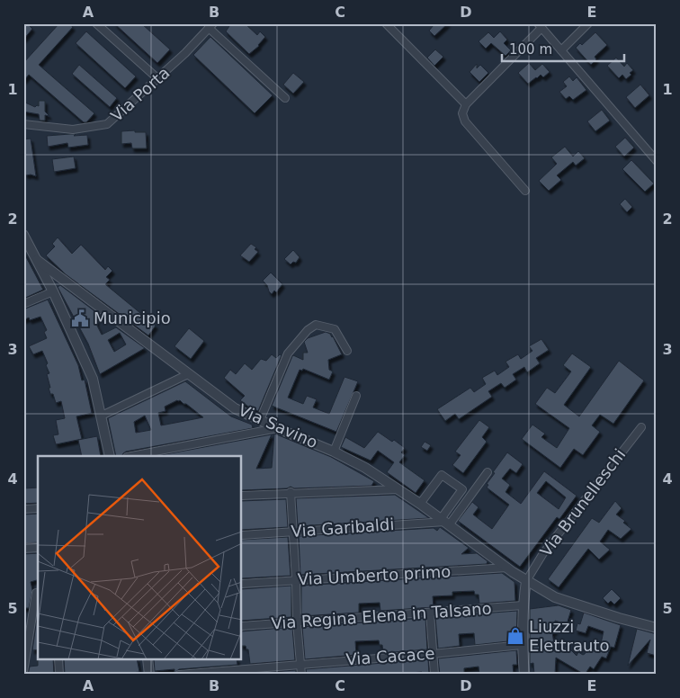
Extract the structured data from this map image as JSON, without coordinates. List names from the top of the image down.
{
  "streets": {
    "street": [
      "Via Porta",
      "Via Savino",
      "Via Brunelleschi",
      "Via Garibaldi",
      "Via Umberto primo",
      "Via Regina Elena in Talsano",
      "Via Cacace"
    ]
  },
  "crossings": [
    ["Via Savino", "Via Brunelleschi"],
    ["Via Savino", "Via Garibaldi"],
    ["Via Savino", "Via Umberto primo"]
  ],
  "places": {
    "public building": ["Municipio"],
    "shop": ["Liuzzi Elettrauto"]
  },
  "scale_bar": "100 m",
  "grid": {
    "columns": [
      "A",
      "B",
      "C",
      "D",
      "E"
    ],
    "rows": [
      "1",
      "2",
      "3",
      "4",
      "5"
    ]
  }
}
